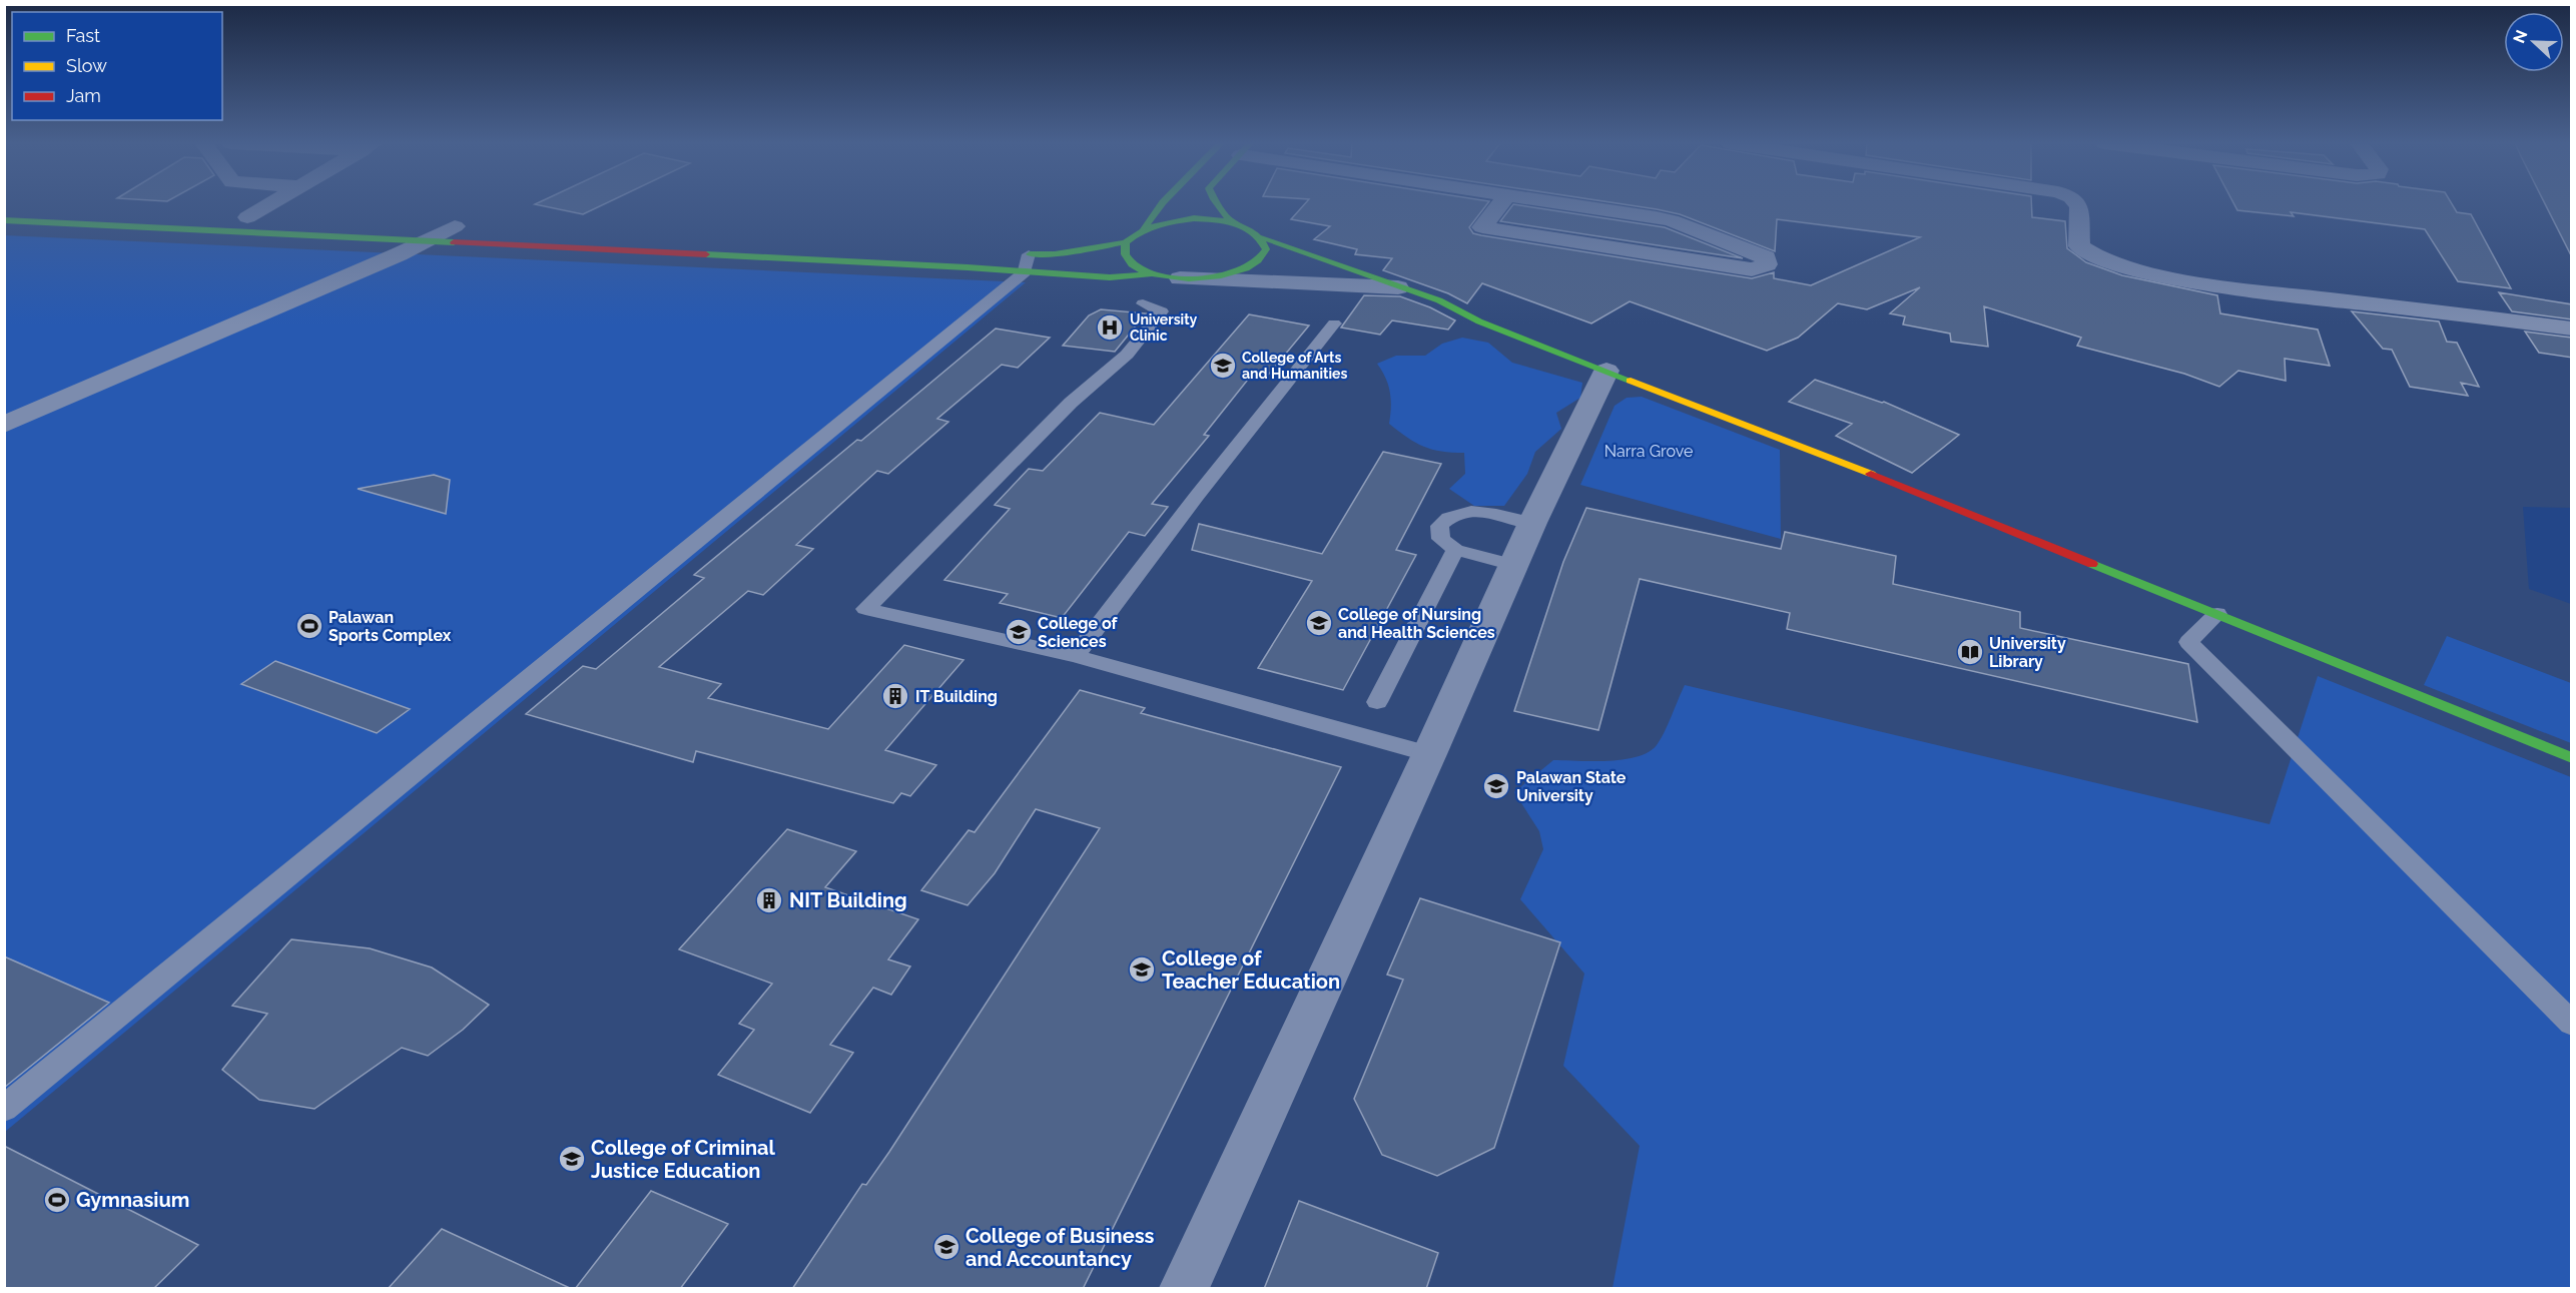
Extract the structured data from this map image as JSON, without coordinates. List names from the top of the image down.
{
  "parks": ["Narra Grove"],
  "places": {
    "hospital": ["University Clinic"],
    "school or university": [
      "College of Arts and Humanities",
      "College of Nursing and Health Sciences",
      "College of Sciences",
      "Palawan State University",
      "College of Teacher Education",
      "College of Criminal Justice Education",
      "College of Business and Accountancy"
    ],
    "sports": ["Palawan Sports Complex", "Gymnasium"],
    "library": ["University Library"],
    "building": ["IT Building", "NIT Building"]
  },
  "legend": ["Fast", "Slow", "Jam"],
  "north": "left"
}
